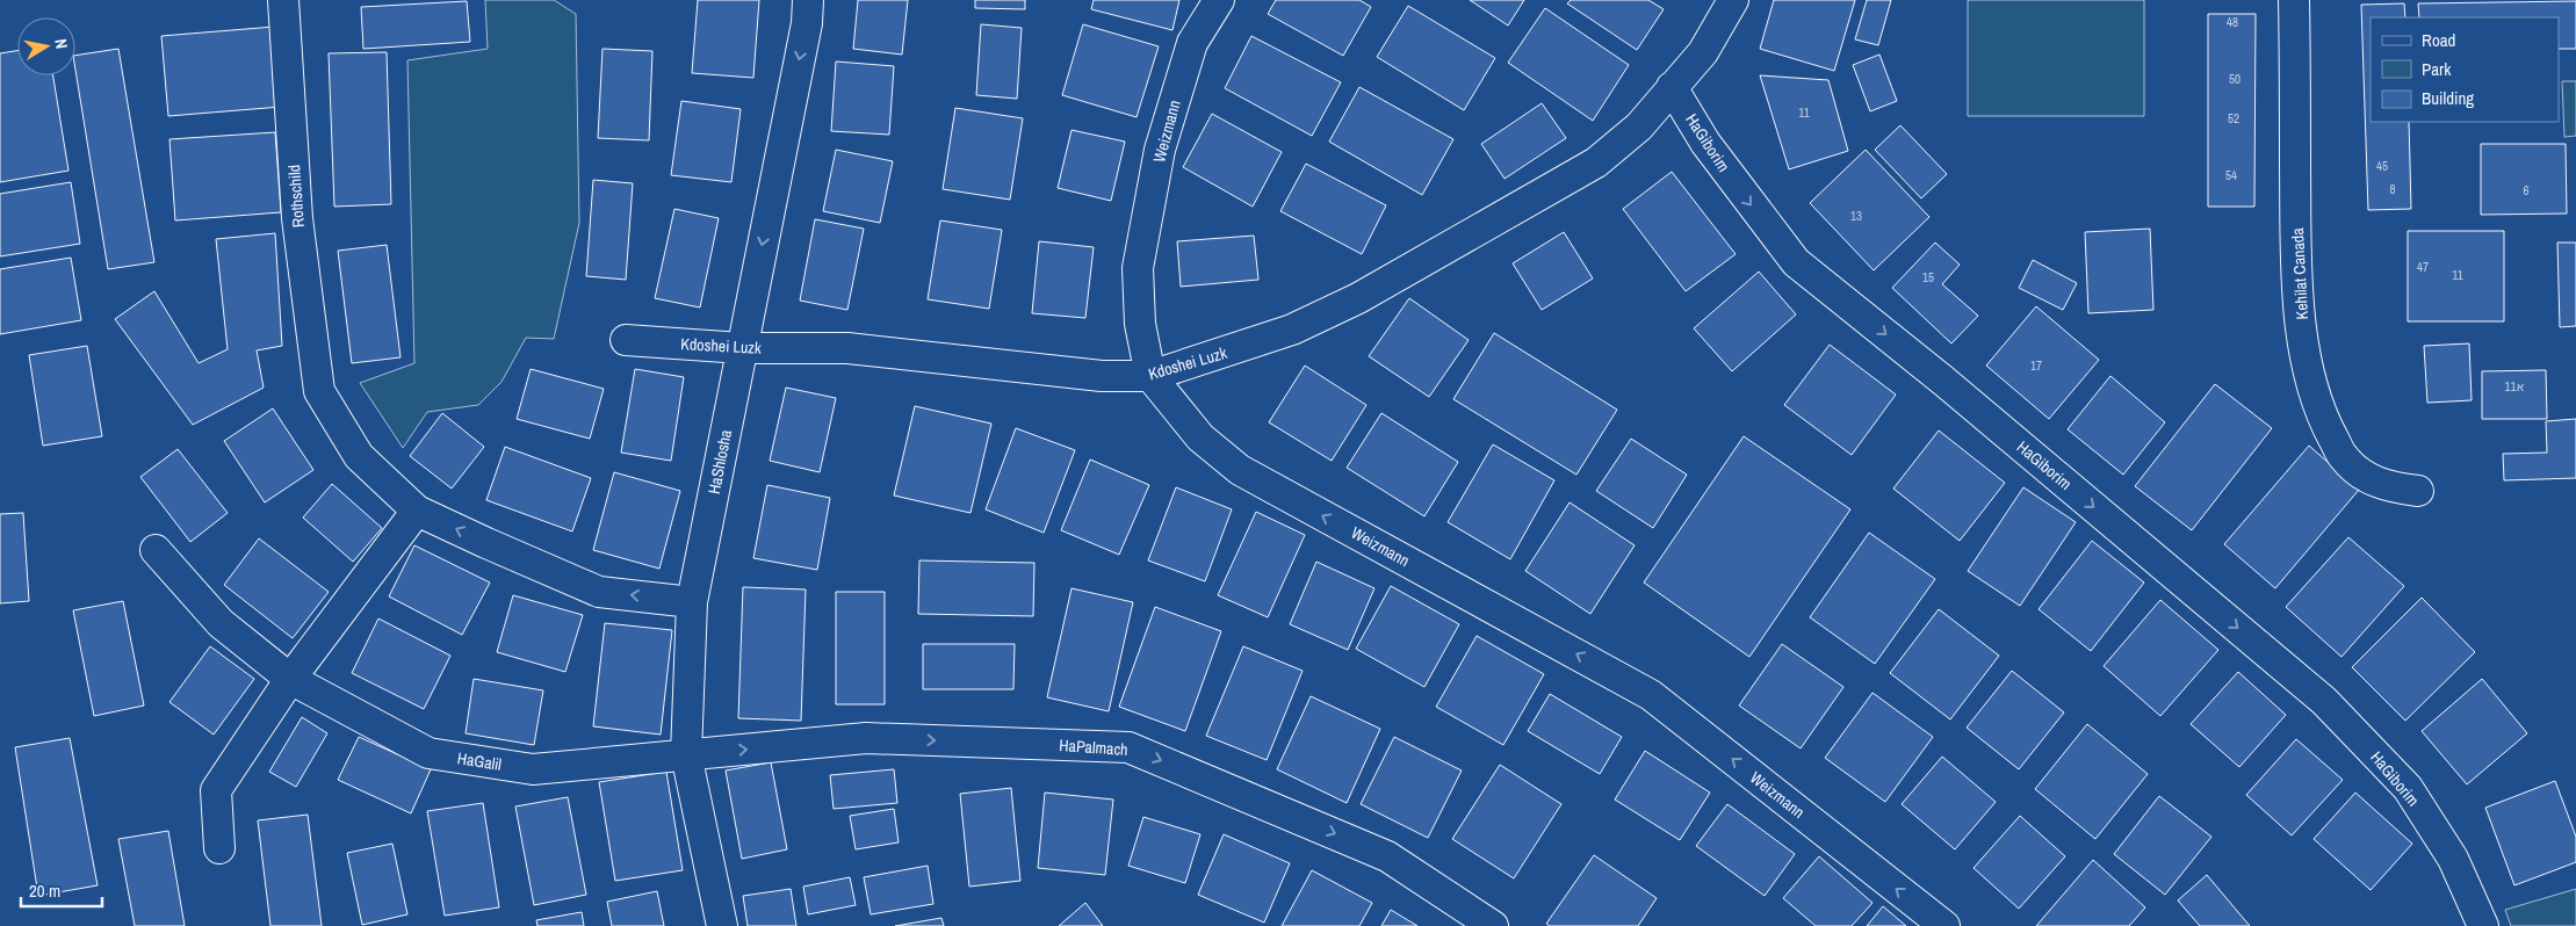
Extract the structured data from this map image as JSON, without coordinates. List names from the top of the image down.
{
  "streets": {
    "street": [
      "Weizmann",
      "HaGiborim",
      "Rothschild",
      "Kehilat Canada",
      "Kdoshei Luzk",
      "HaShlosha",
      "HaPalmach",
      "HaGalil"
    ]
  },
  "crossings": [
    ["Weizmann", "Kdoshei Luzk"],
    ["HaGiborim", "Kdoshei Luzk"],
    ["Kdoshei Luzk", "HaShlosha"],
    ["HaShlosha", "HaPalmach"],
    ["HaShlosha", "HaGalil"],
    ["HaPalmach", "HaGalil"]
  ],
  "one_way": [
    "Weizmann",
    "HaGiborim",
    "HaShlosha",
    "HaPalmach"
  ],
  "house_numbers": [
    "48",
    "50",
    "11",
    "52",
    "45",
    "54",
    "8",
    "6",
    "13",
    "47",
    "11",
    "15",
    "17",
    "11א"
  ],
  "legend": ["Road", "Park", "Building"],
  "scale_bar": "20 m",
  "north": "right"
}
